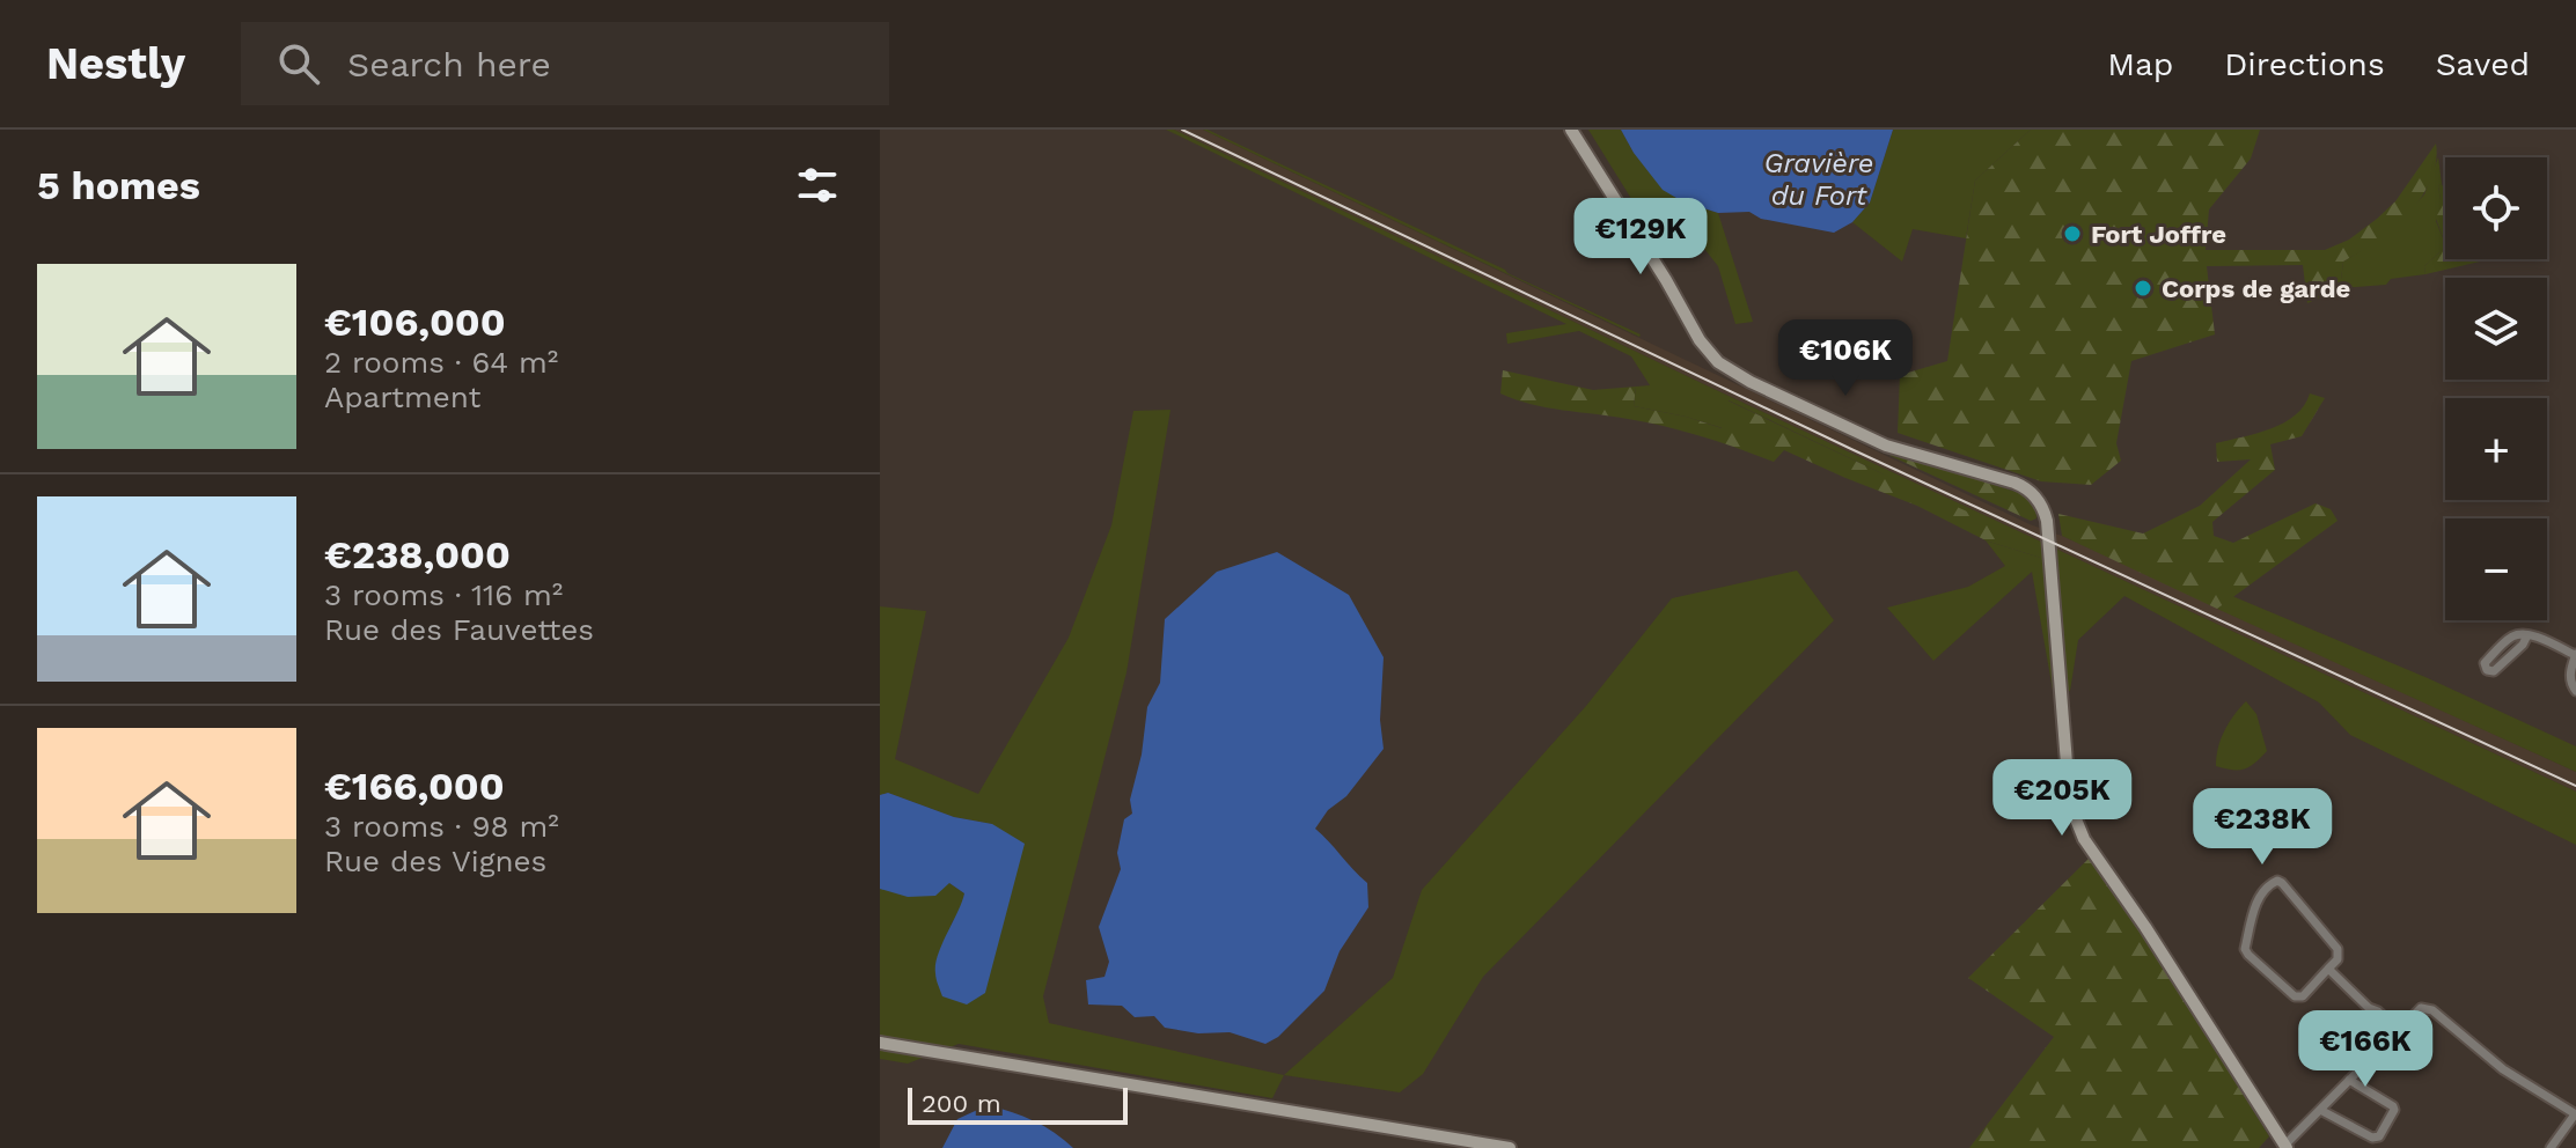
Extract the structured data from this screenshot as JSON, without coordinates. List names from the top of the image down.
{
  "water": ["Gravière du Fort"],
  "places": ["Fort Joffre", "Corps de garde"],
  "scale_bar": "200 m",
  "page": {
    "header": "Nestly",
    "search": "Search here",
    "nav": ["Map", "Directions", "Saved"],
    "heading": "5 homes",
    "map_buttons": ["+", "−"],
    "price": [
      "€129K",
      "€106K",
      "€205K",
      "€238K",
      "€166K"
    ],
    "list": [
      {
        "name": "€106,000",
        "note": "2 rooms · 64 m² · Apartment"
      },
      {
        "name": "€238,000",
        "note": "3 rooms · 116 m² · Rue des Fauvettes"
      },
      {
        "name": "€166,000",
        "note": "3 rooms · 98 m² · Rue des Vignes"
      }
    ],
    "scale": "200 m"
  }
}
